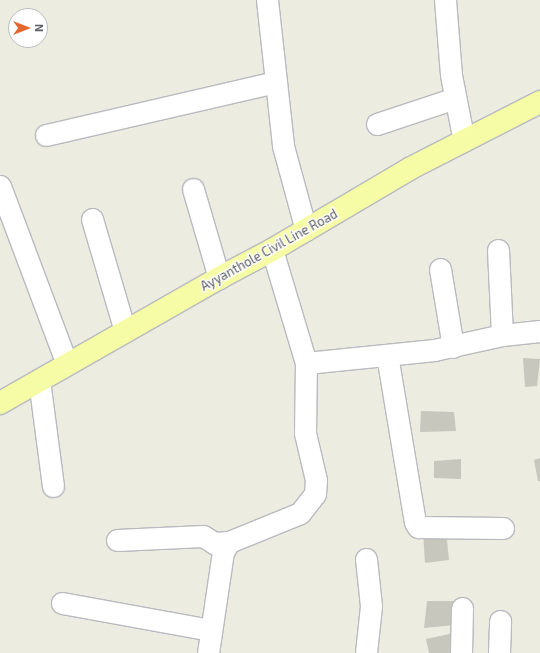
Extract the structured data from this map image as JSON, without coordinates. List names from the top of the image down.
{
  "streets": {
    "main road": ["Ayyanthole Civil Line Road"]
  },
  "north": "right"
}
